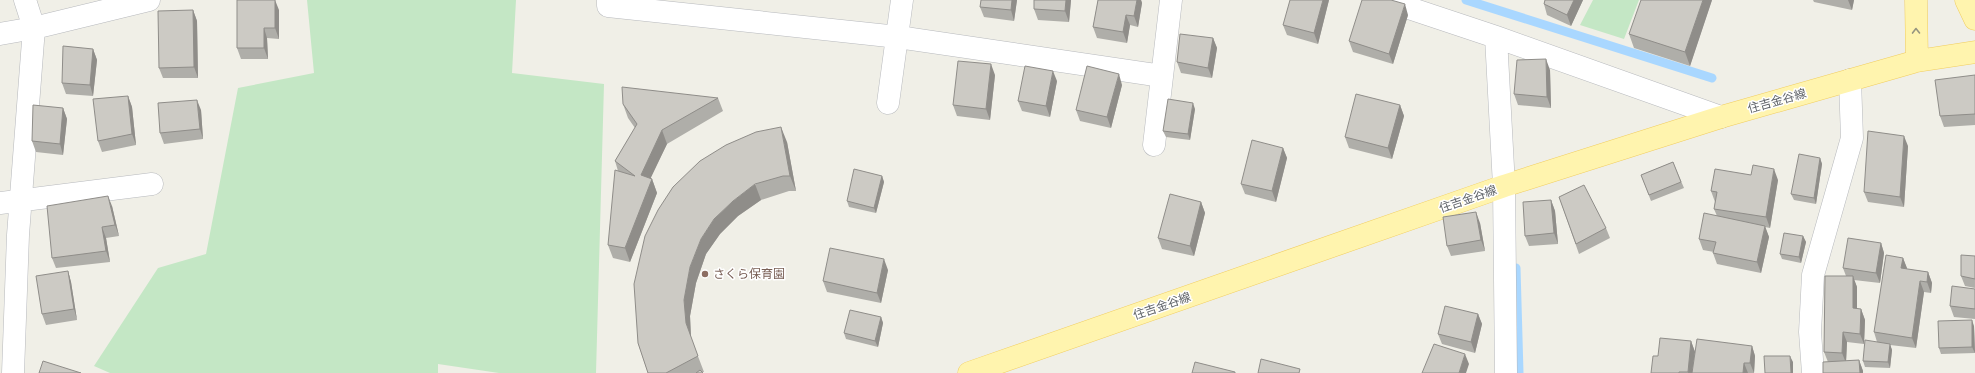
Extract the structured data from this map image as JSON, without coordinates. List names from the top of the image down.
{
  "streets": {
    "main road": ["住吉金谷線"]
  },
  "places": ["さくら保育園"]
}
